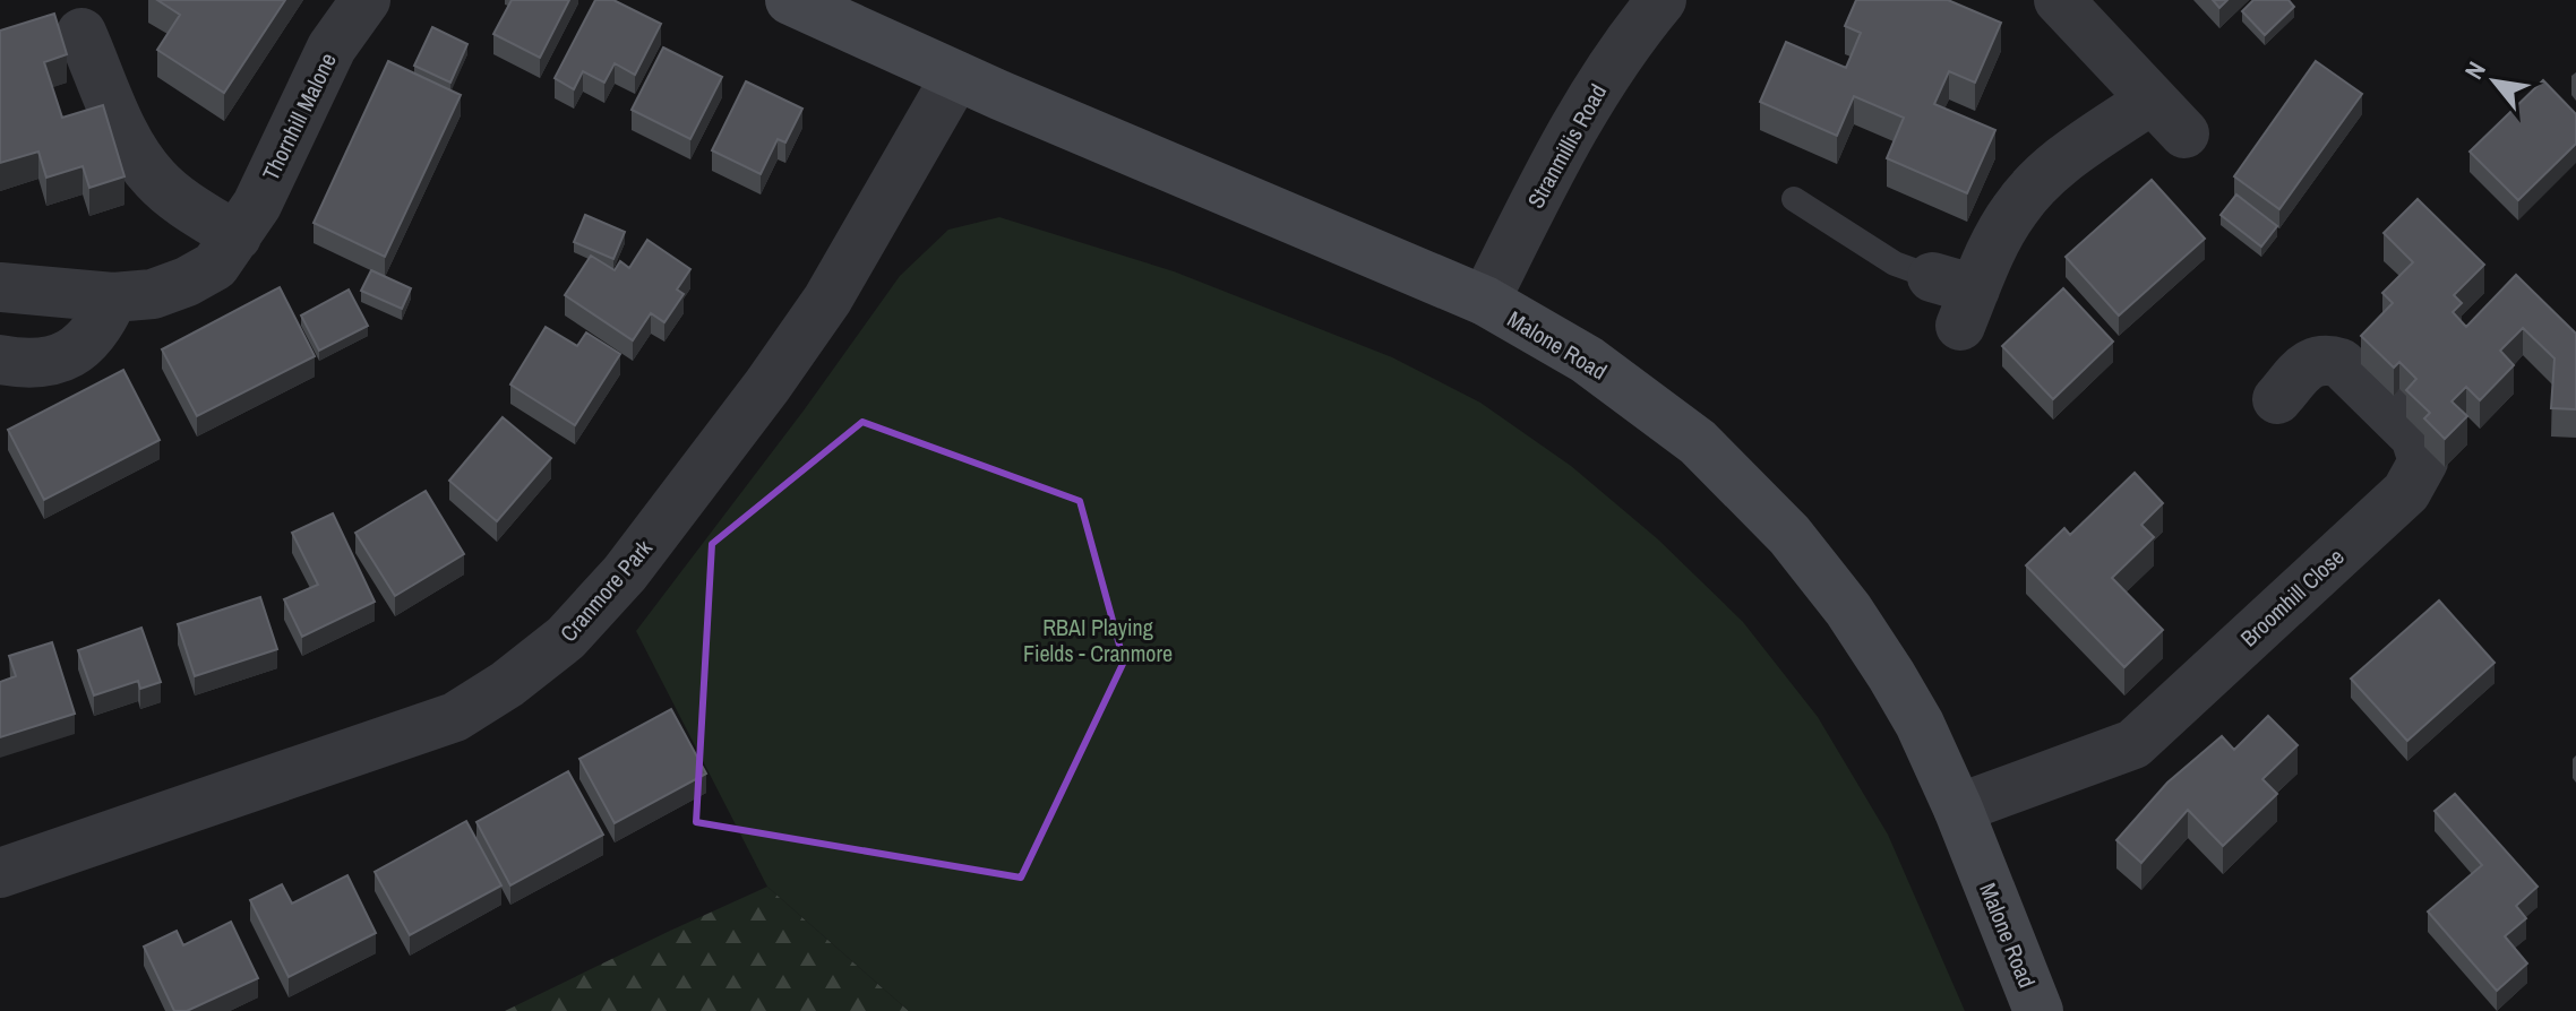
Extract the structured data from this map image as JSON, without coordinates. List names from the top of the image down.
{
  "streets": {
    "main road": ["Malone Road"],
    "street": [
      "Thornhill Malone",
      "Stranmillis Road",
      "Cranmore Park",
      "Broomhill Close"
    ]
  },
  "crossings": [
    ["Stranmillis Road", "Malone Road"],
    ["Malone Road", "Cranmore Park"],
    ["Malone Road", "Broomhill Close"]
  ],
  "parks": ["RBAI Playing Fields - Cranmore"],
  "north": "top left"
}
